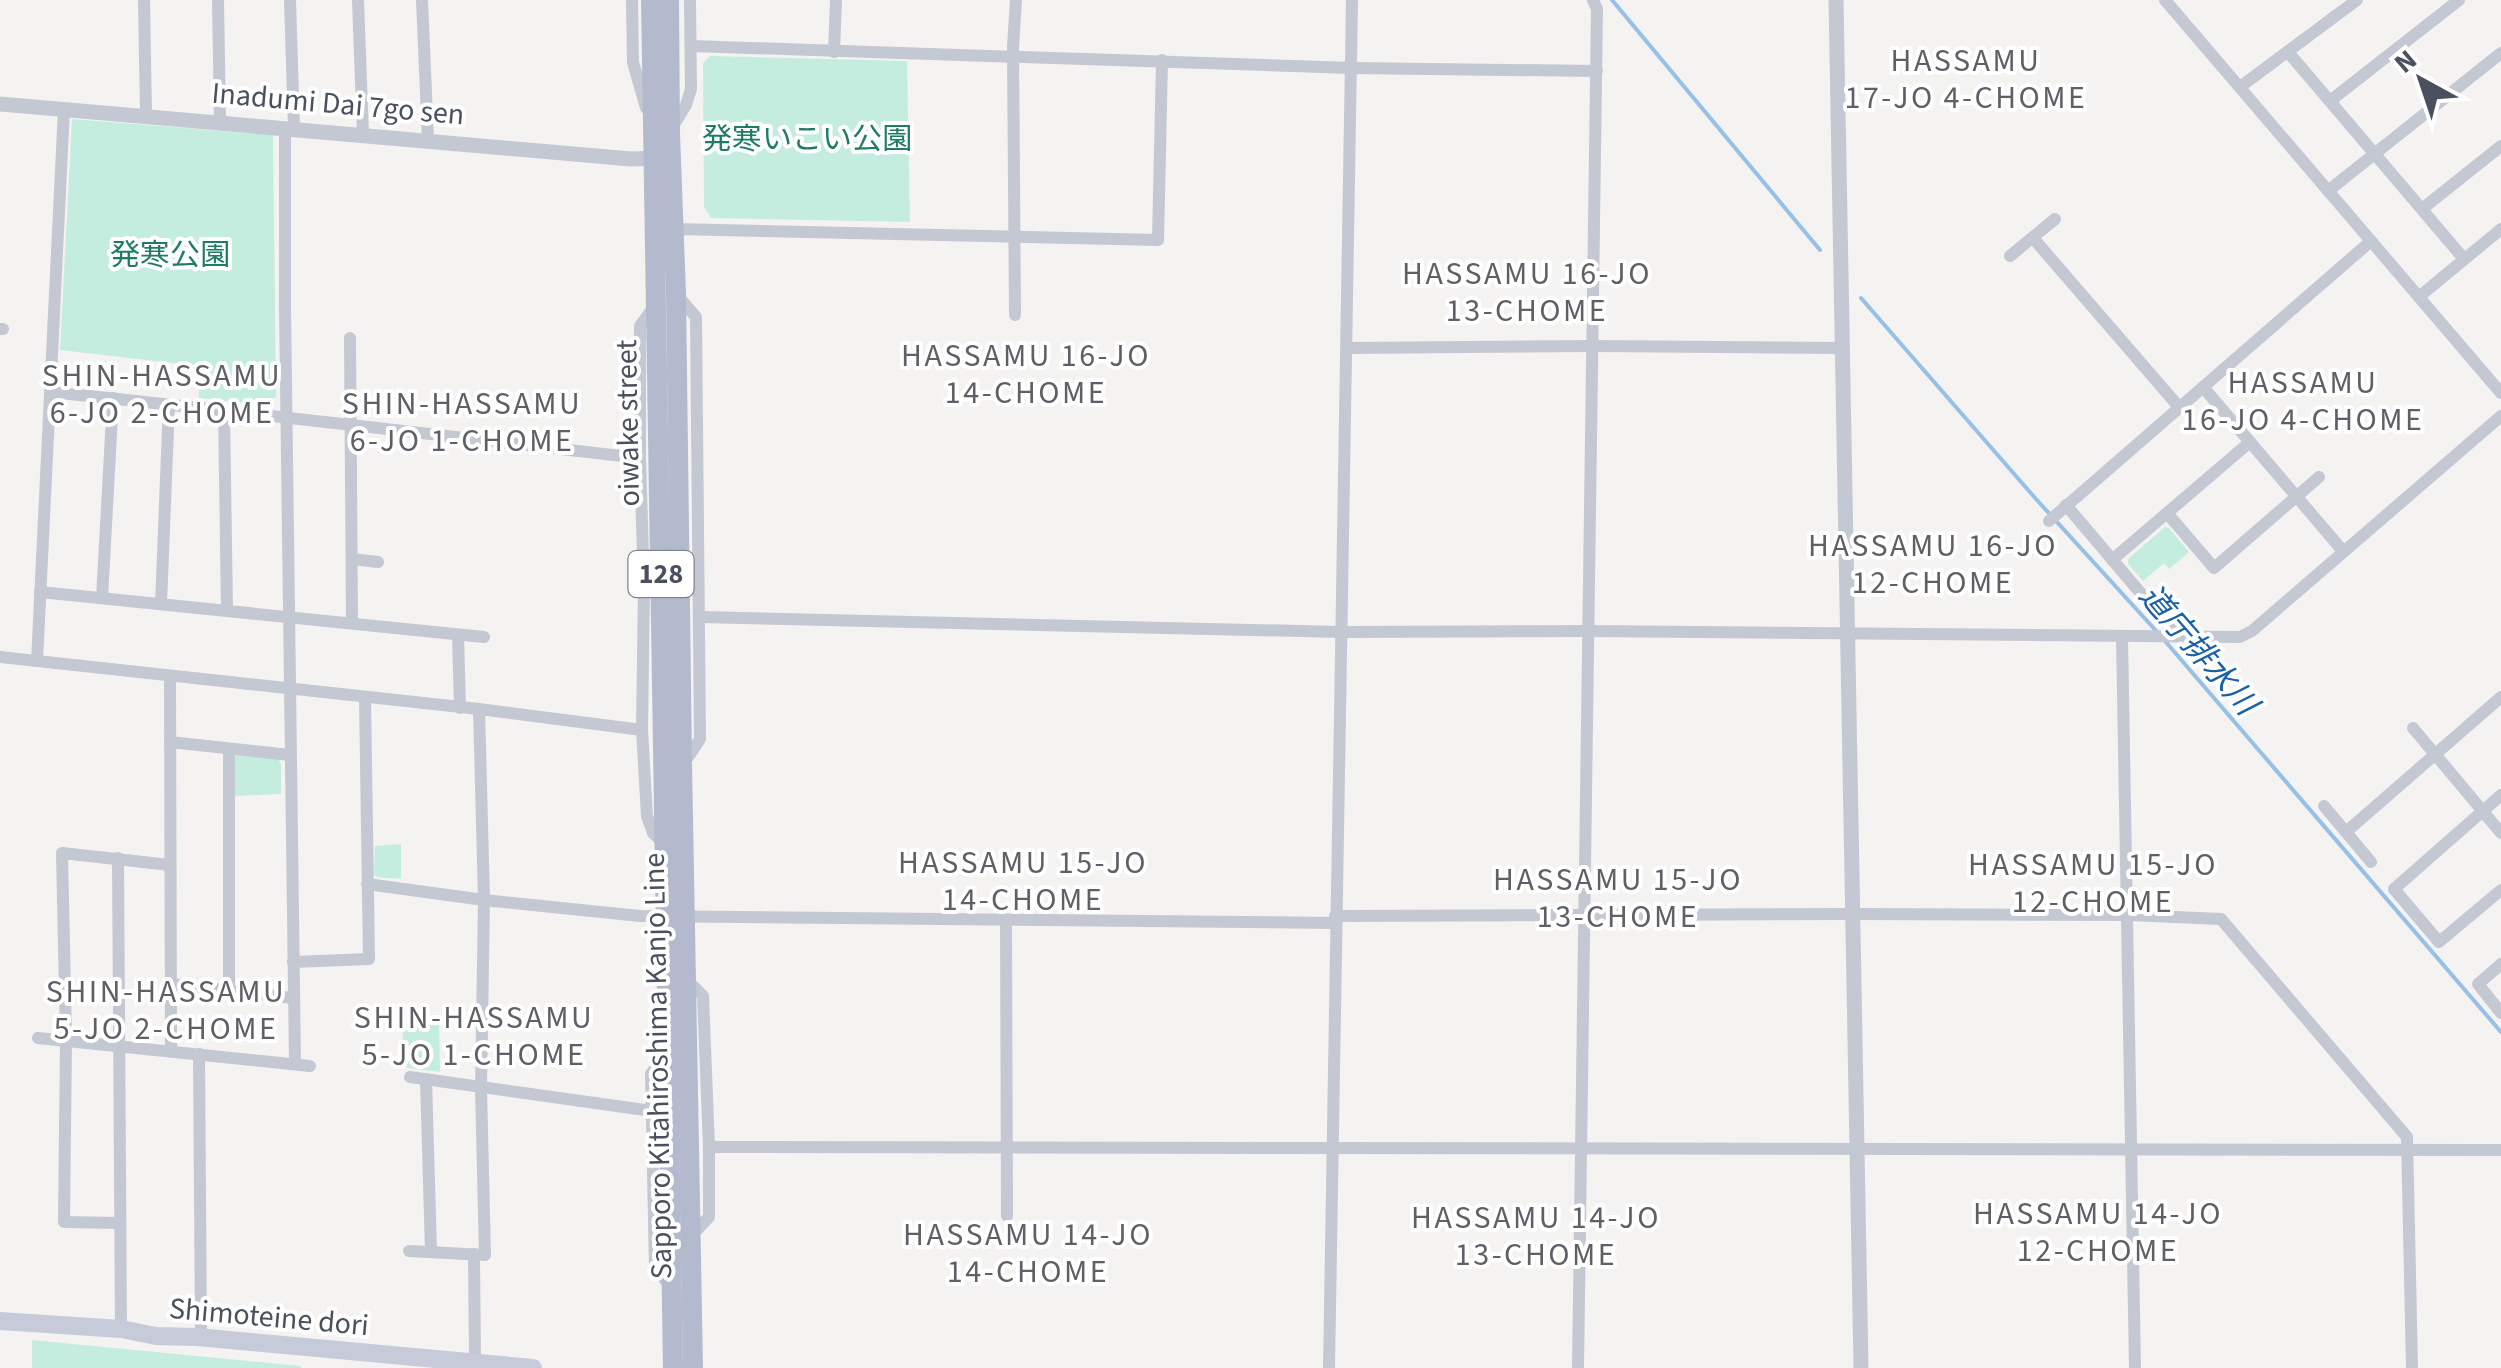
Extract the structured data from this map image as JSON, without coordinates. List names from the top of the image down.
{
  "streets": {
    "main road": [
      "oiwake street",
      "128",
      "Sapporo Kitahiroshima Kanjo Line",
      "Shimoteine dori"
    ],
    "street": ["Inadumi Dai 7go sen"]
  },
  "crossings": [
    ["Inadumi Dai 7go sen", "oiwake street"],
    ["Inadumi Dai 7go sen", "128"],
    ["oiwake street", "128"],
    ["oiwake street", "Sapporo Kitahiroshima Kanjo Line"]
  ],
  "districts": [
    "HASSAMU 17-JO 4-CHOME",
    "HASSAMU 16-JO 13-CHOME",
    "HASSAMU 16-JO 14-CHOME",
    "SHIN-HASSAMU 6-JO 2-CHOME",
    "HASSAMU 16-JO 4-CHOME",
    "SHIN-HASSAMU 6-JO 1-CHOME",
    "HASSAMU 16-JO 12-CHOME",
    "HASSAMU 15-JO 14-CHOME",
    "HASSAMU 15-JO 12-CHOME",
    "HASSAMU 15-JO 13-CHOME",
    "SHIN-HASSAMU 5-JO 2-CHOME",
    "SHIN-HASSAMU 5-JO 1-CHOME",
    "HASSAMU 14-JO 12-CHOME",
    "HASSAMU 14-JO 13-CHOME",
    "HASSAMU 14-JO 14-CHOME"
  ],
  "water": ["道庁排水川"],
  "parks": ["発寒いこい公園", "発寒公園"],
  "north": "top left"
}
